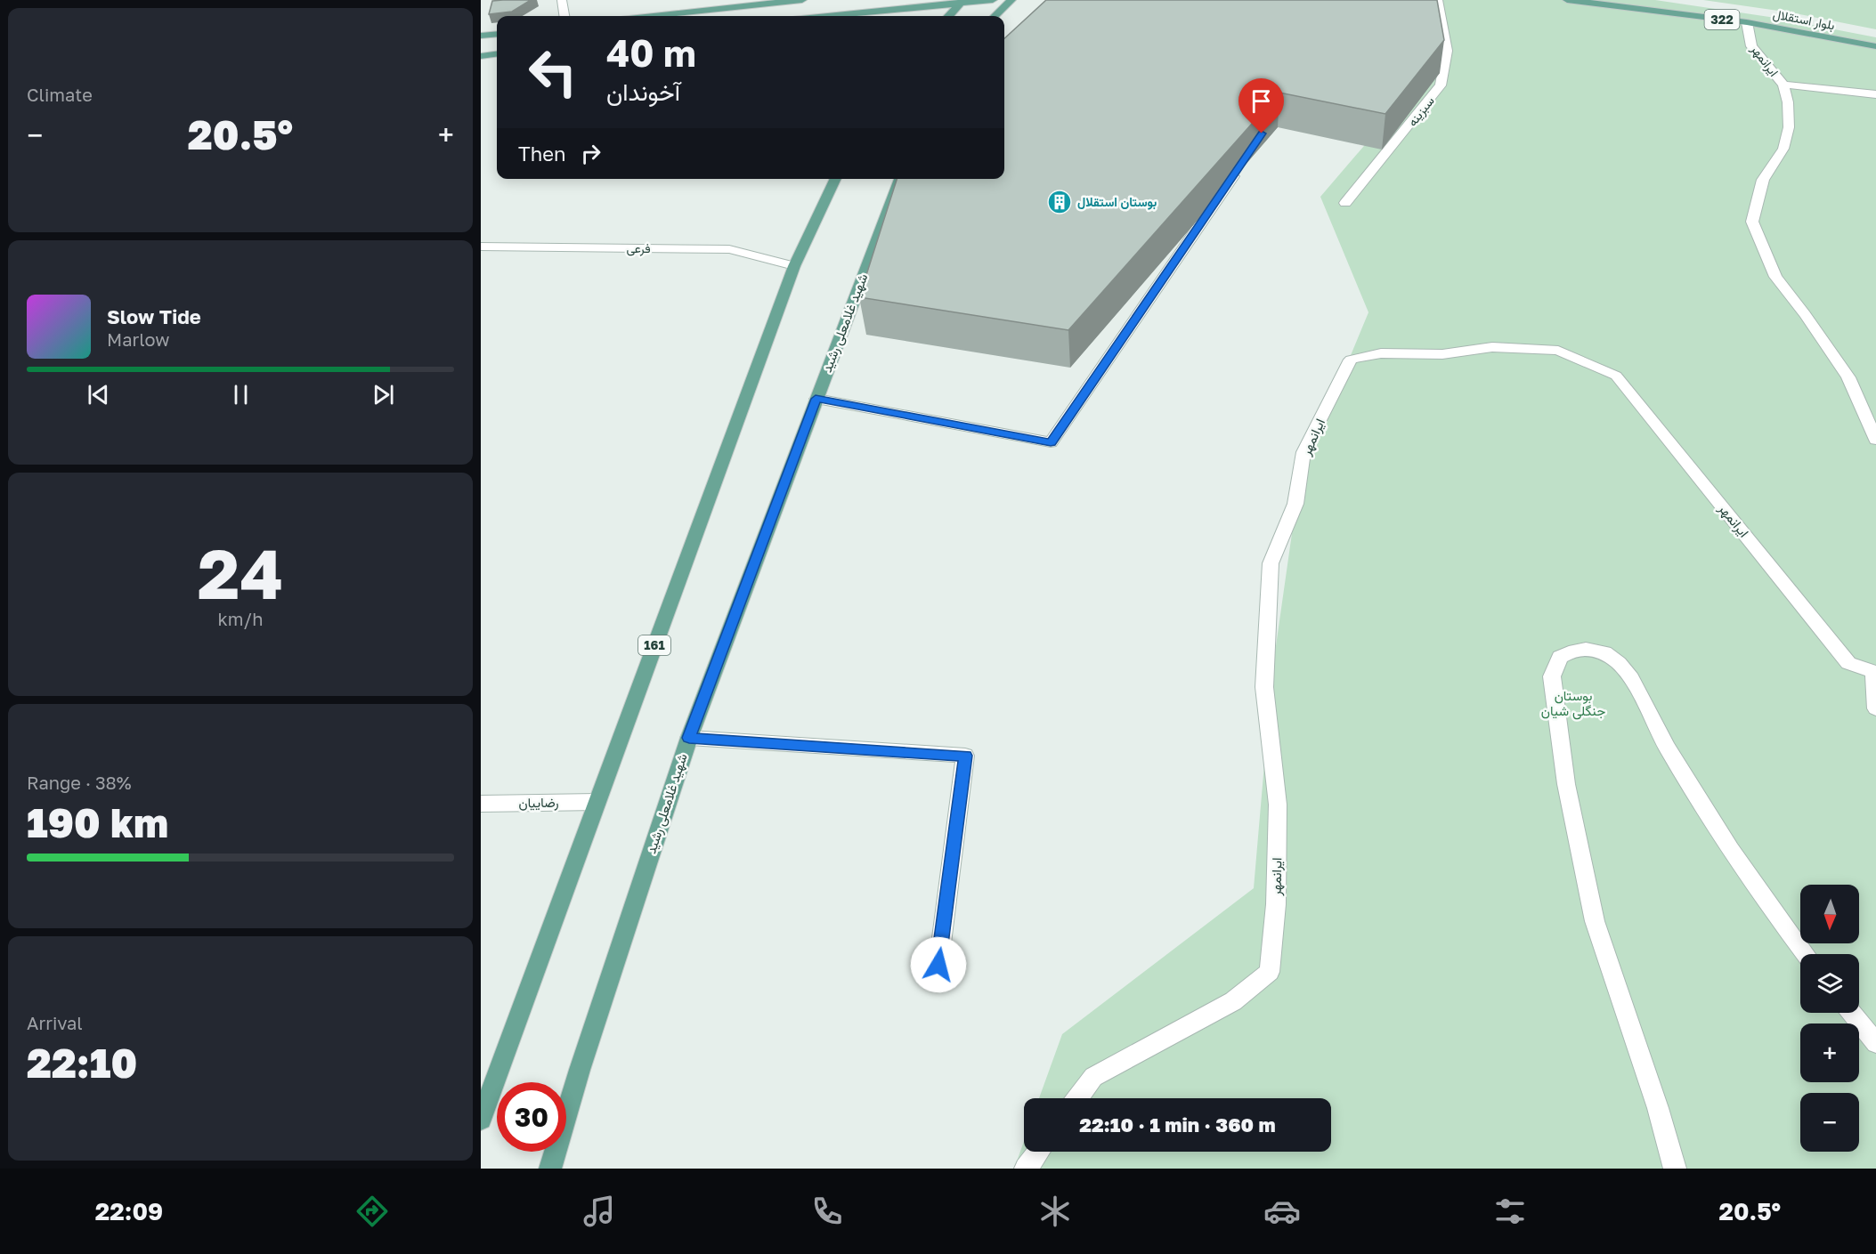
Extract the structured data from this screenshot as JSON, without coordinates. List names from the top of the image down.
{
  "streets": {
    "main road": [
      "322",
      "بلوار استقلال",
      "شهید غلامعلی رشید",
      "161"
    ],
    "street": [
      "ایرانمهر",
      "سبزینه",
      "فرعی",
      "رضاییان"
    ]
  },
  "crossings": [
    ["بلوار استقلال", "ایرانمهر"],
    ["فرعی", "161"],
    ["161", "رضاییان"]
  ],
  "parks": ["بوستان جنگلی شیان"],
  "places": {
    "building": ["بوستان استقلال"]
  },
  "north": "bottom",
  "page": {
    "tile": [
      "Climate",
      ["24", "km/h"],
      ["Range · 38%", "190 km"],
      ["Arrival", "22:10"]
    ],
    "turn": ["40 m", "آخوندان"],
    "heat": ["−", "20.5°", "+"],
    "then": "Then",
    "song": ["Slow Tide", "Marlow"],
    "map_buttons": ["+", "−"],
    "limit": "30",
    "trip": "22:10 · 1 min · 360 m",
    "tabs": ["22:09", "20.5°"]
  }
}
